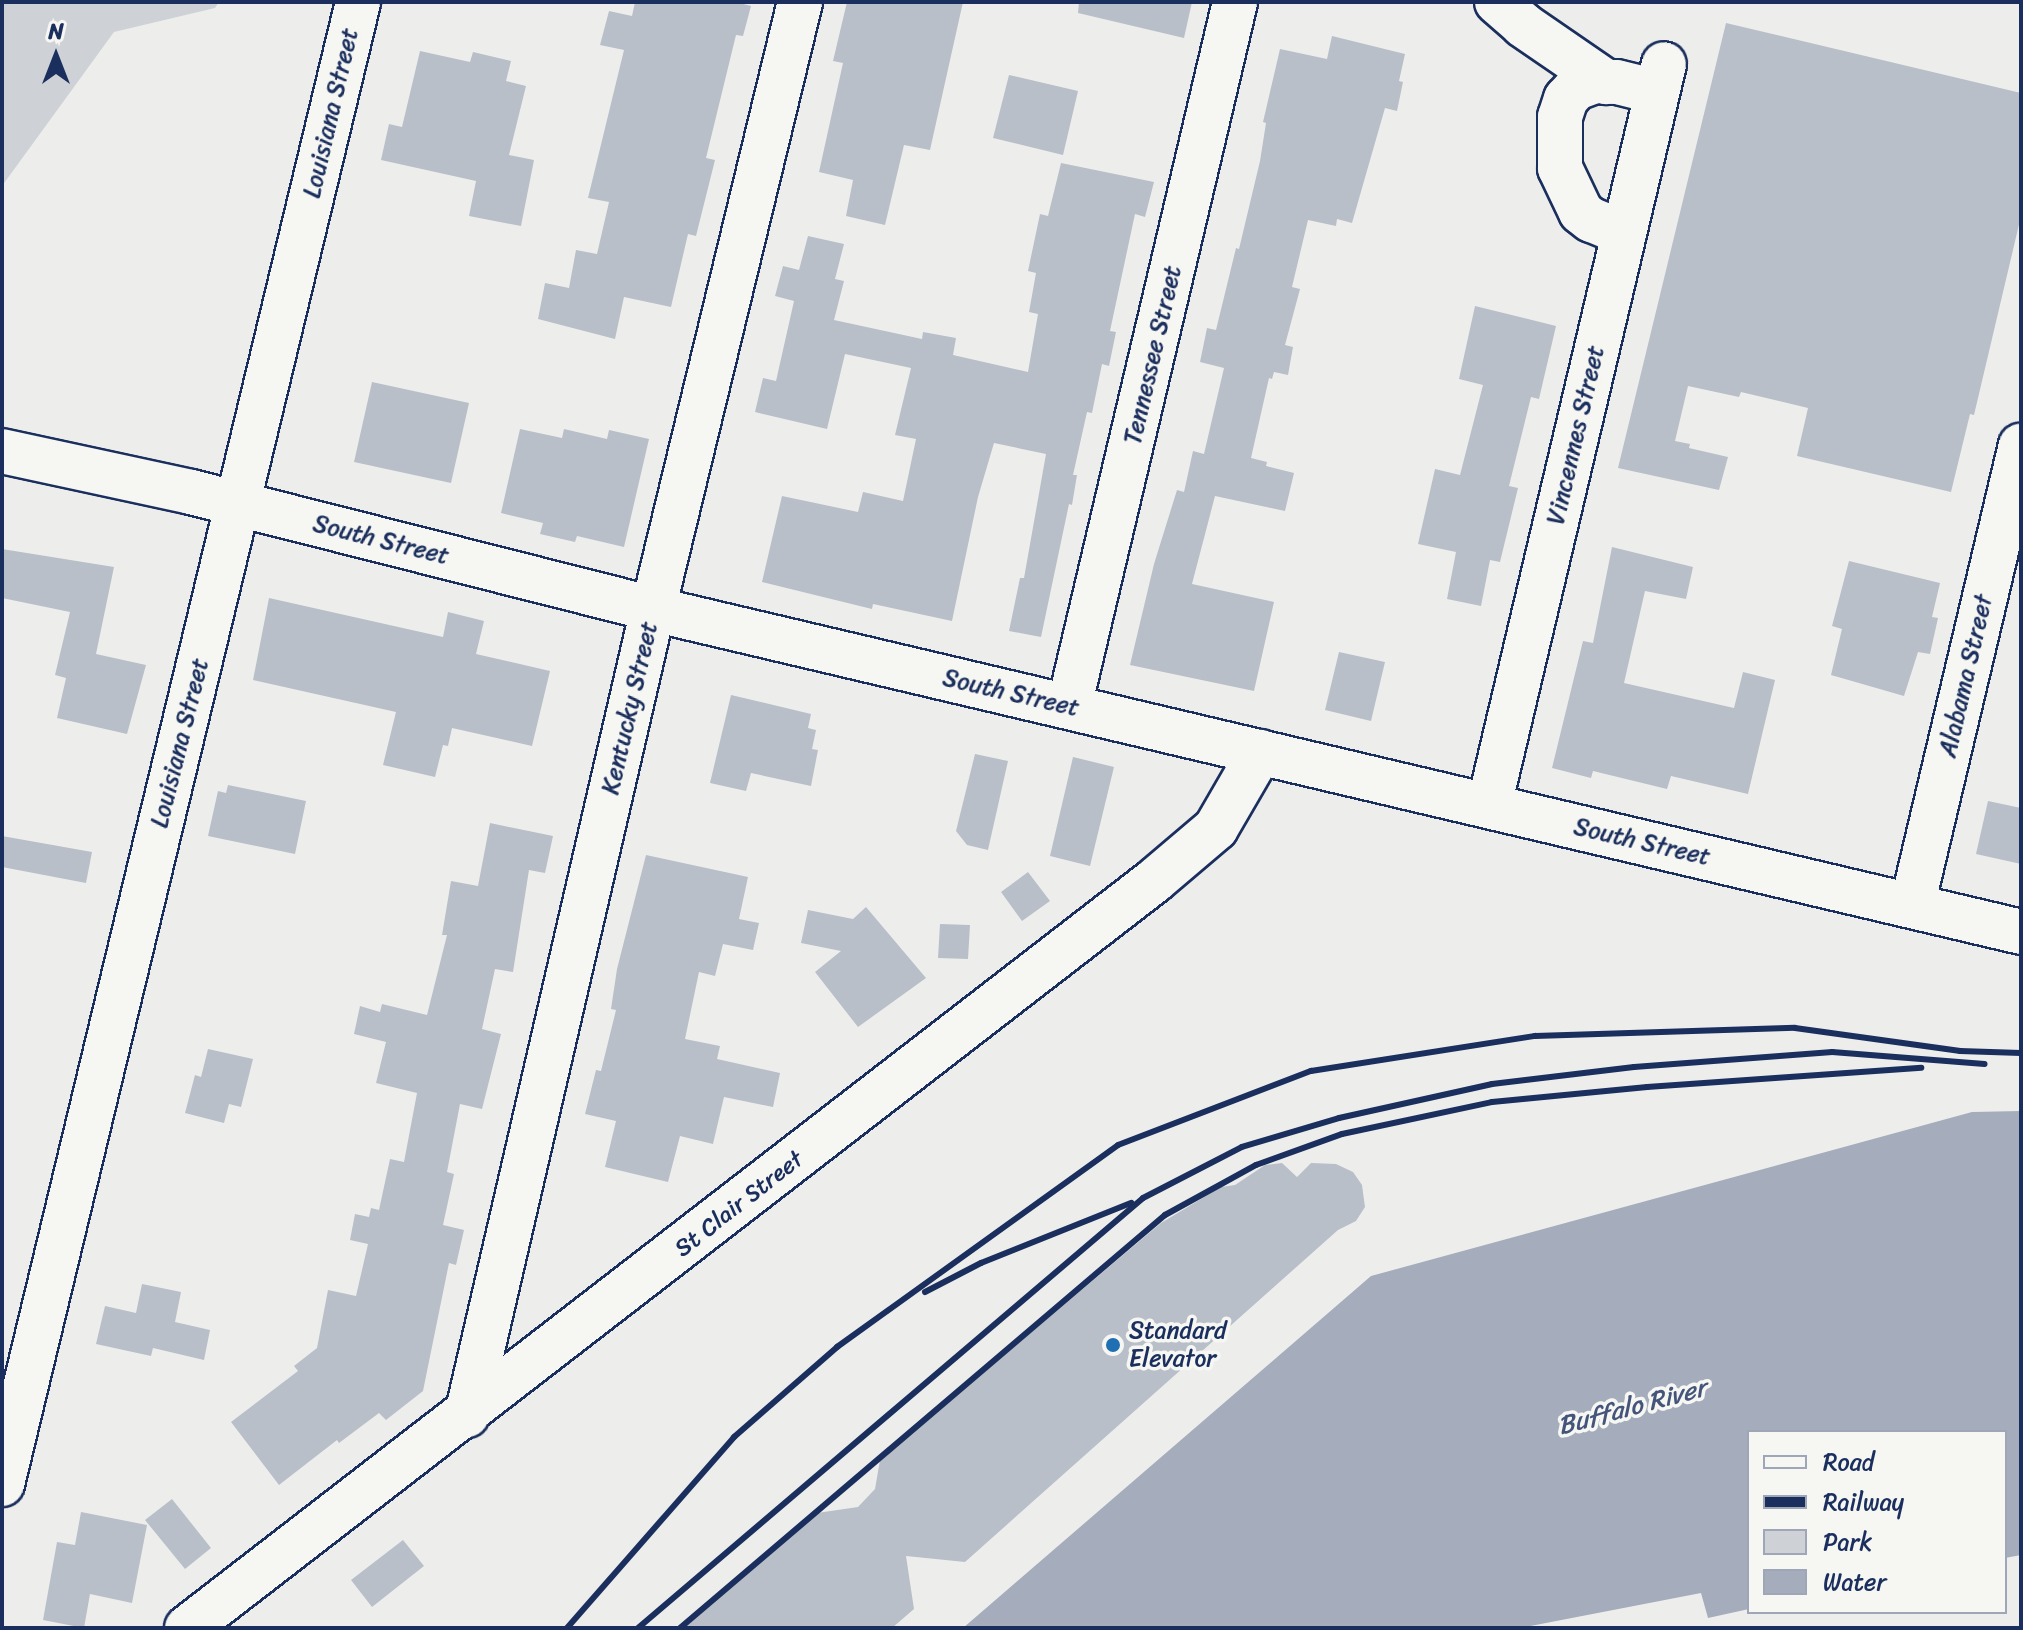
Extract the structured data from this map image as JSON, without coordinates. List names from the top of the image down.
{
  "streets": {
    "street": [
      "Louisiana Street",
      "Tennessee Street",
      "Vincennes Street",
      "South Street",
      "Alabama Street",
      "Kentucky Street",
      "St Clair Street"
    ]
  },
  "crossings": [
    ["Louisiana Street", "South Street"],
    ["Tennessee Street", "South Street"],
    ["Vincennes Street", "South Street"],
    ["South Street", "Alabama Street"],
    ["South Street", "Kentucky Street"],
    ["South Street", "St Clair Street"],
    ["Kentucky Street", "St Clair Street"]
  ],
  "water": ["Buffalo River"],
  "places": ["Standard Elevator"],
  "legend": [
    "Road",
    "Railway",
    "Park",
    "Water"
  ],
  "north": "top"
}
